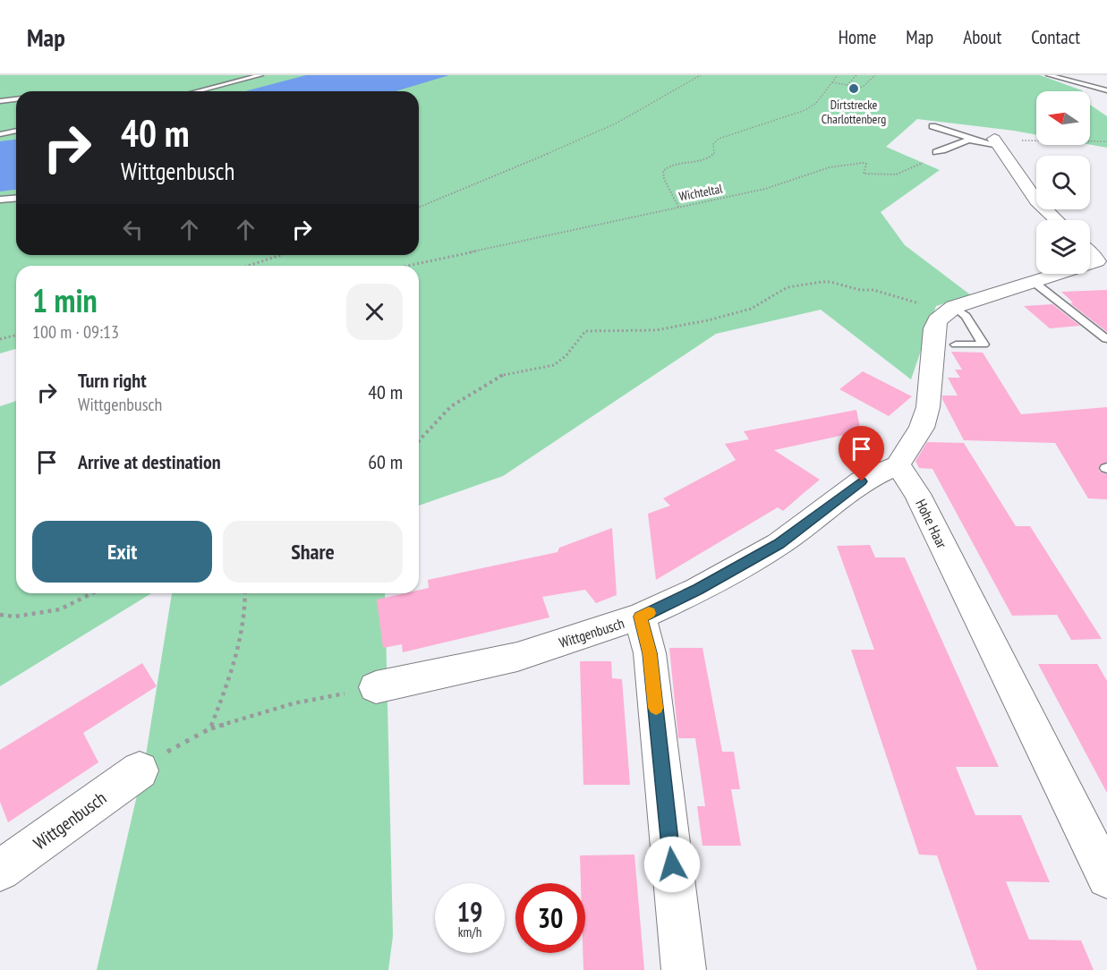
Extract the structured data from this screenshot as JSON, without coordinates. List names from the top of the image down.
{
  "streets": {
    "street": ["Hohe Haar", "Wittgenbusch"],
    "path": ["Wichteltal"]
  },
  "crossings": [
    ["Hohe Haar", "Wittgenbusch"]
  ],
  "places": ["Dirtstrecke Charlottenberg"],
  "north": "left",
  "page": {
    "header": "Map",
    "nav": [
      "Home",
      "Map",
      "About",
      "Contact"
    ],
    "turn": ["40 m", "Wittgenbusch"],
    "heading": ["1 min", "100 m · 09:13"],
    "list": [
      {
        "name": "Turn right",
        "note": "Wittgenbusch",
        "value": "40 m"
      },
      {
        "name": "Arrive at destination",
        "value": "60 m"
      }
    ],
    "buttons": ["Exit", "Share"],
    "speed": "19 km/h",
    "limit": "30"
  }
}
